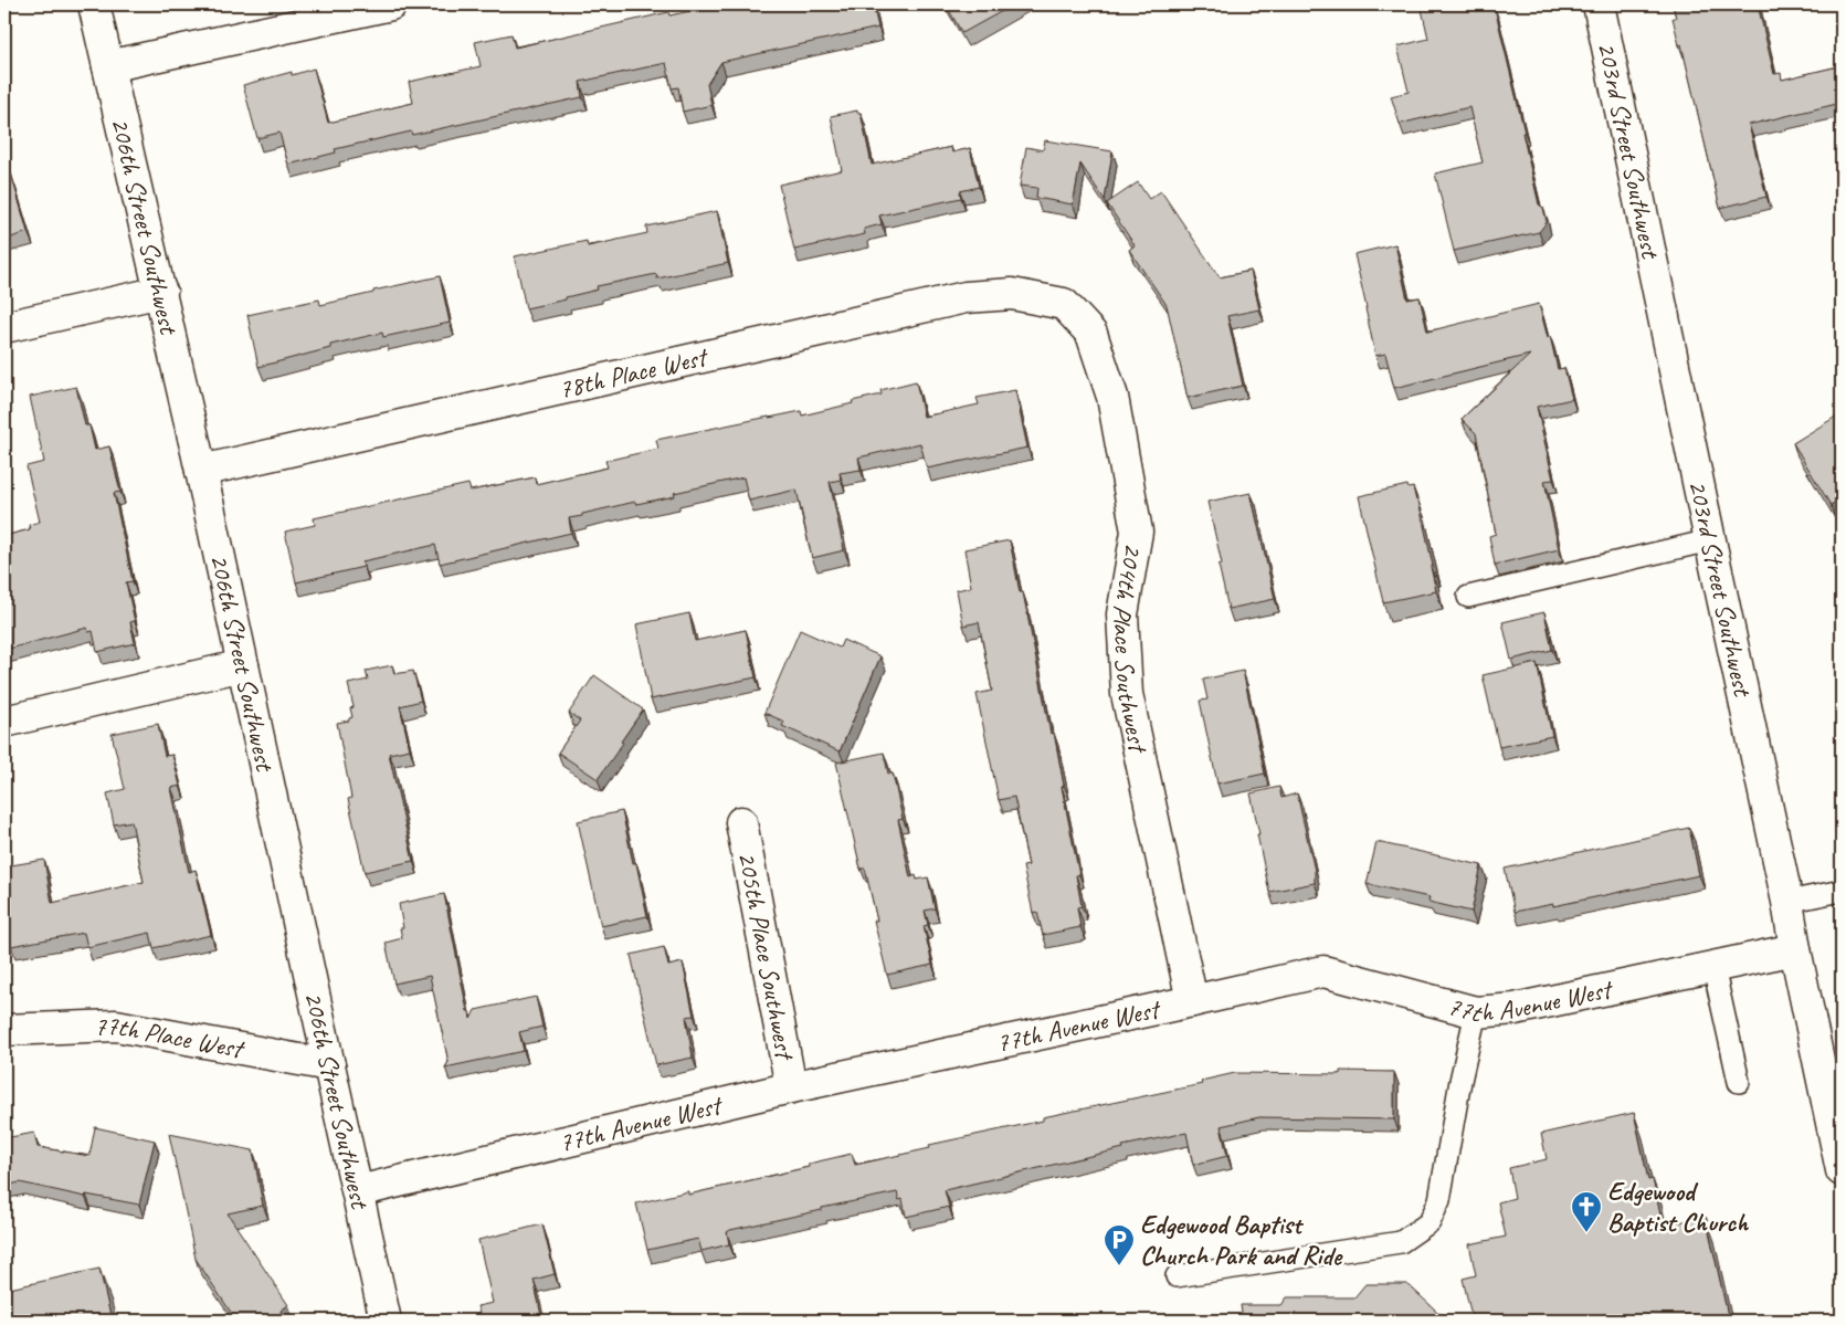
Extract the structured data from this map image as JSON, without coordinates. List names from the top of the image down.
{
  "streets": {
    "street": [
      "203rd Street Southwest",
      "206th Street Southwest",
      "78th Place West",
      "204th Place Southwest",
      "205th Place Southwest",
      "77th Avenue West",
      "77th Place West"
    ]
  },
  "crossings": [
    ["203rd Street Southwest", "77th Avenue West"],
    ["206th Street Southwest", "78th Place West"],
    ["206th Street Southwest", "77th Avenue West"],
    ["206th Street Southwest", "77th Place West"],
    ["78th Place West", "204th Place Southwest"],
    ["204th Place Southwest", "77th Avenue West"],
    ["205th Place Southwest", "77th Avenue West"]
  ],
  "places": {
    "church": ["Edgewood Baptist Church"],
    "parking": ["Edgewood Baptist Church Park and Ride"]
  }
}
